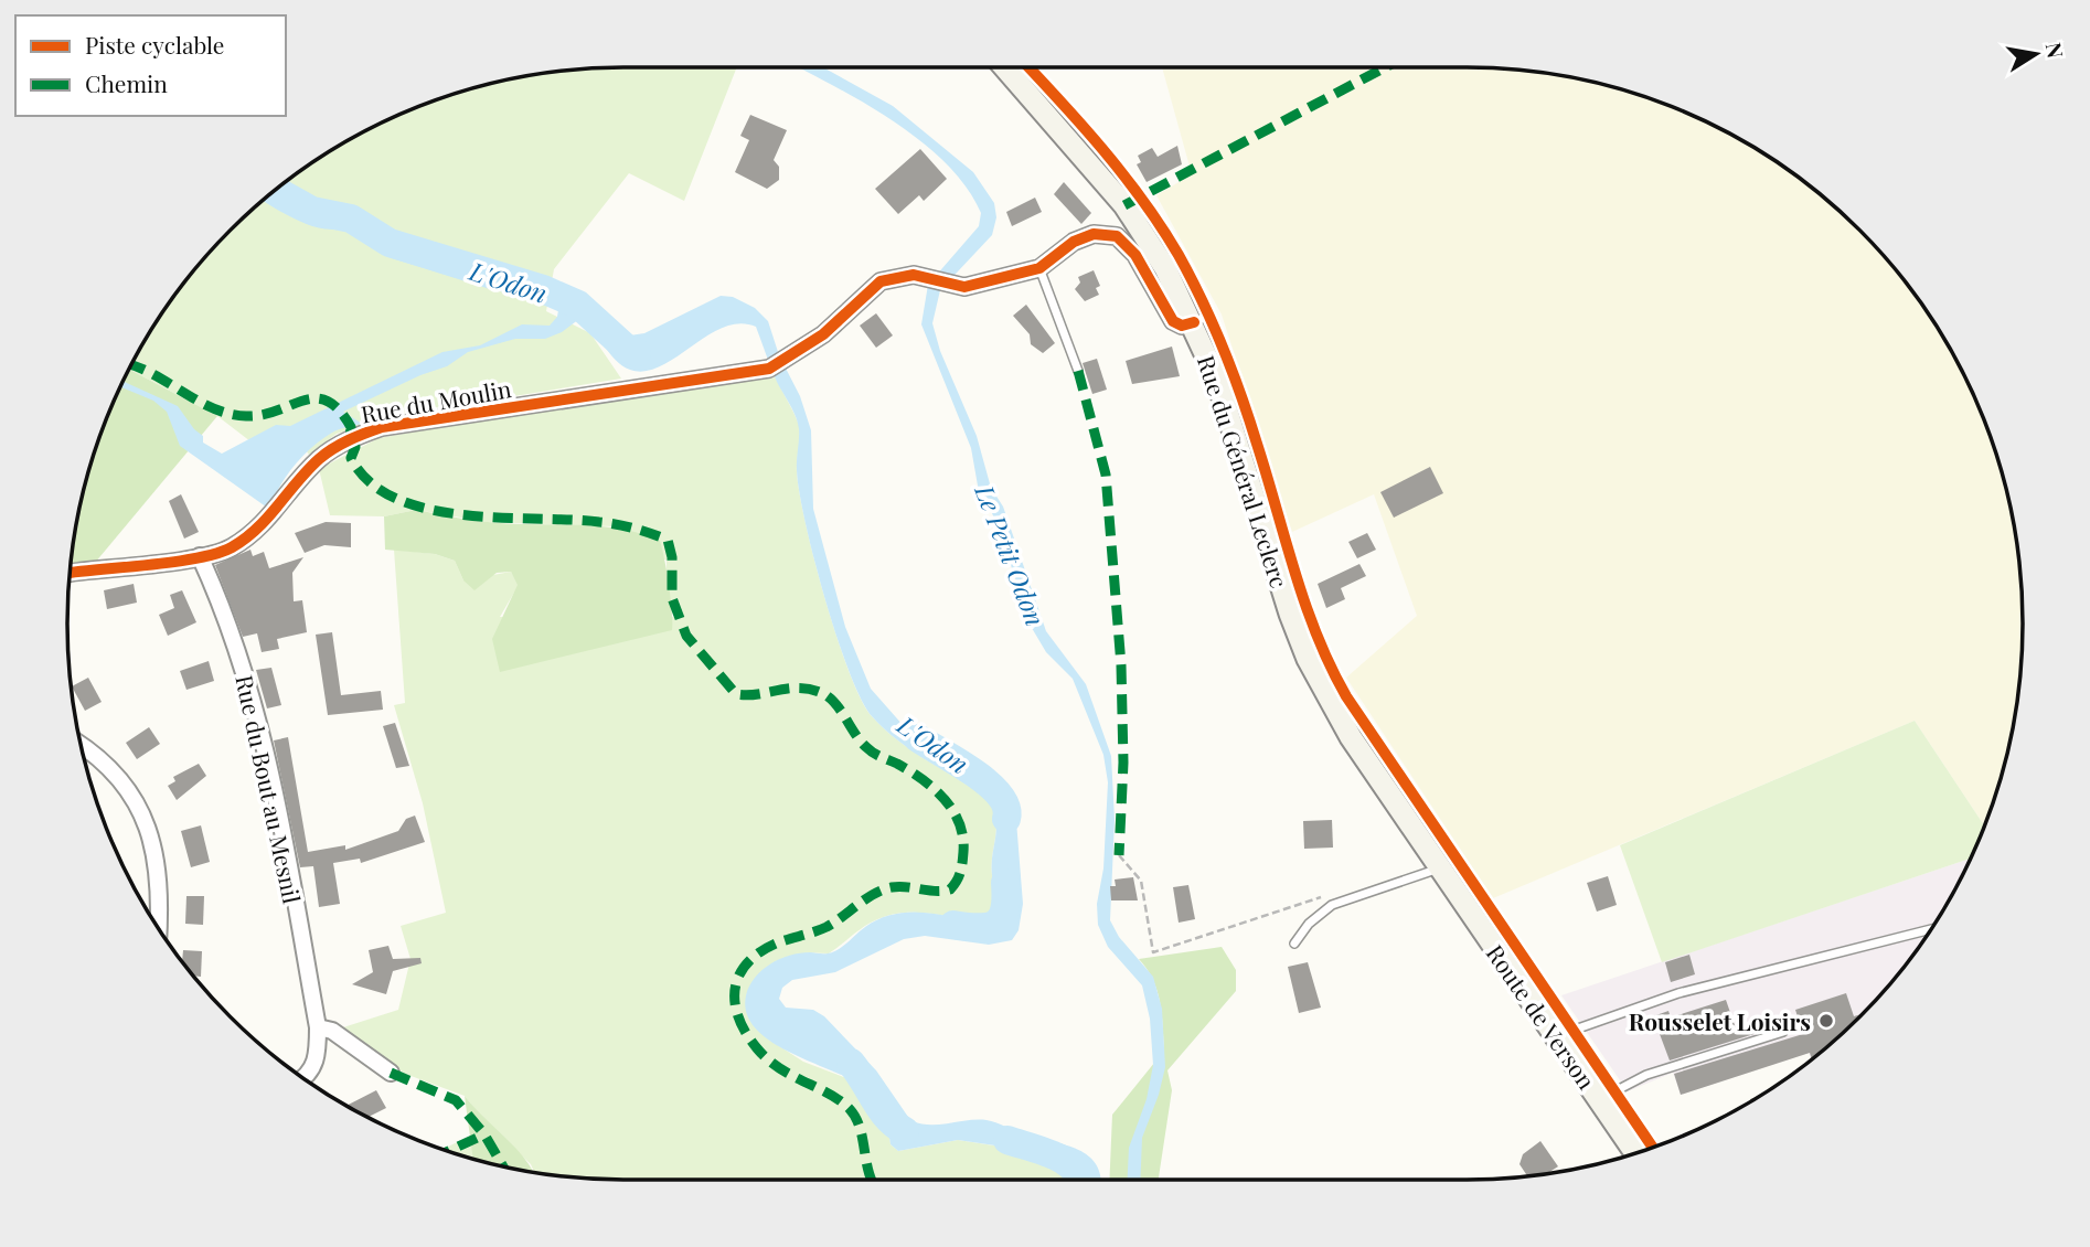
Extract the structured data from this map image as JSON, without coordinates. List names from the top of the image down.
{
  "streets": {
    "main road": ["Rue du Général Leclerc", "Route de Verson"],
    "street": ["Rue du Moulin", "Rue du Bout au Mesnil"]
  },
  "crossings": [
    ["Rue du Moulin", "Rue du Bout au Mesnil"],
    ["Rue du Général Leclerc", "Route de Verson"]
  ],
  "water": ["L'Odon", "Le Petit Odon"],
  "places": ["Rousselet Loisirs"],
  "legend": ["Piste cyclable", "Chemin"],
  "north": "right"
}
